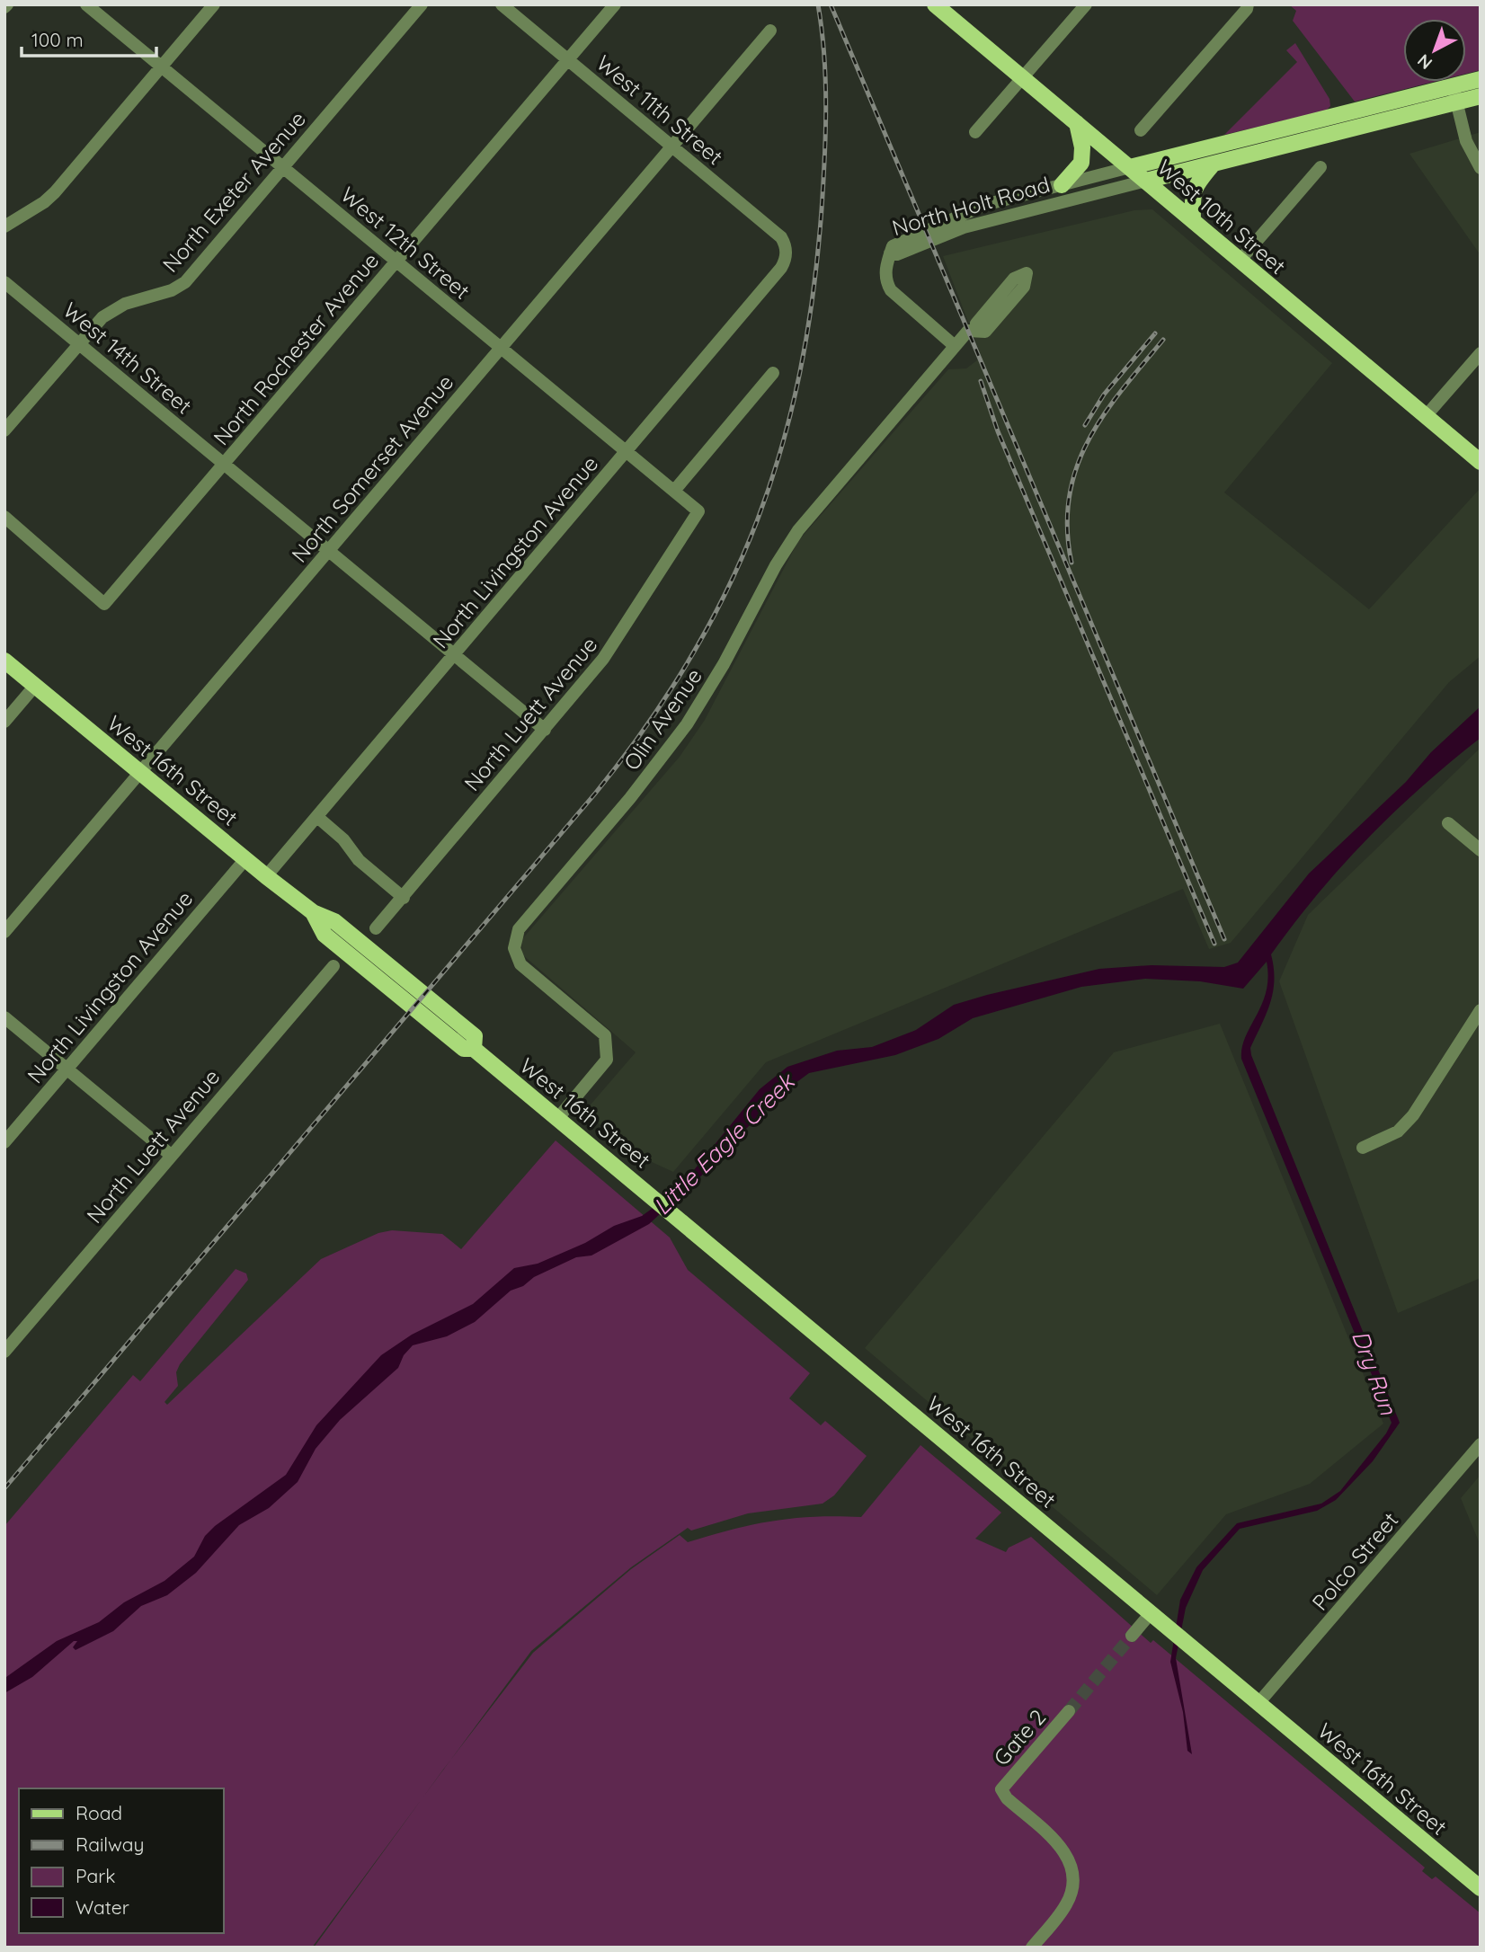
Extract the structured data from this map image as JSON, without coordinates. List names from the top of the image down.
{
  "streets": {
    "main road": ["North Holt Road", "West 10th Street", "West 16th Street"],
    "street": [
      "West 11th Street",
      "North Exeter Avenue",
      "West 12th Street",
      "North Rochester Avenue",
      "West 14th Street",
      "North Somerset Avenue",
      "North Livingston Avenue",
      "North Luett Avenue",
      "Olin Avenue",
      "Polco Street",
      "Gate 2"
    ]
  },
  "crossings": [
    ["West 11th Street", "North Rochester Avenue"],
    ["West 11th Street", "North Somerset Avenue"],
    ["West 11th Street", "North Livingston Avenue"],
    ["North Exeter Avenue", "West 12th Street"],
    ["North Exeter Avenue", "West 14th Street"],
    ["North Holt Road", "West 10th Street"],
    ["West 12th Street", "North Rochester Avenue"],
    ["West 12th Street", "North Somerset Avenue"],
    ["West 12th Street", "North Livingston Avenue"],
    ["West 12th Street", "North Luett Avenue"],
    ["North Rochester Avenue", "West 14th Street"],
    ["West 14th Street", "North Somerset Avenue"],
    ["West 14th Street", "North Livingston Avenue"],
    ["West 14th Street", "North Luett Avenue"],
    ["North Somerset Avenue", "West 16th Street"],
    ["North Livingston Avenue", "West 16th Street"],
    ["Olin Avenue", "West 16th Street"],
    ["West 16th Street", "Polco Street"]
  ],
  "water": ["Little Eagle Creek", "Dry Run"],
  "legend": [
    "Road",
    "Railway",
    "Park",
    "Water"
  ],
  "scale_bar": "100 m",
  "north": "bottom left"
}
